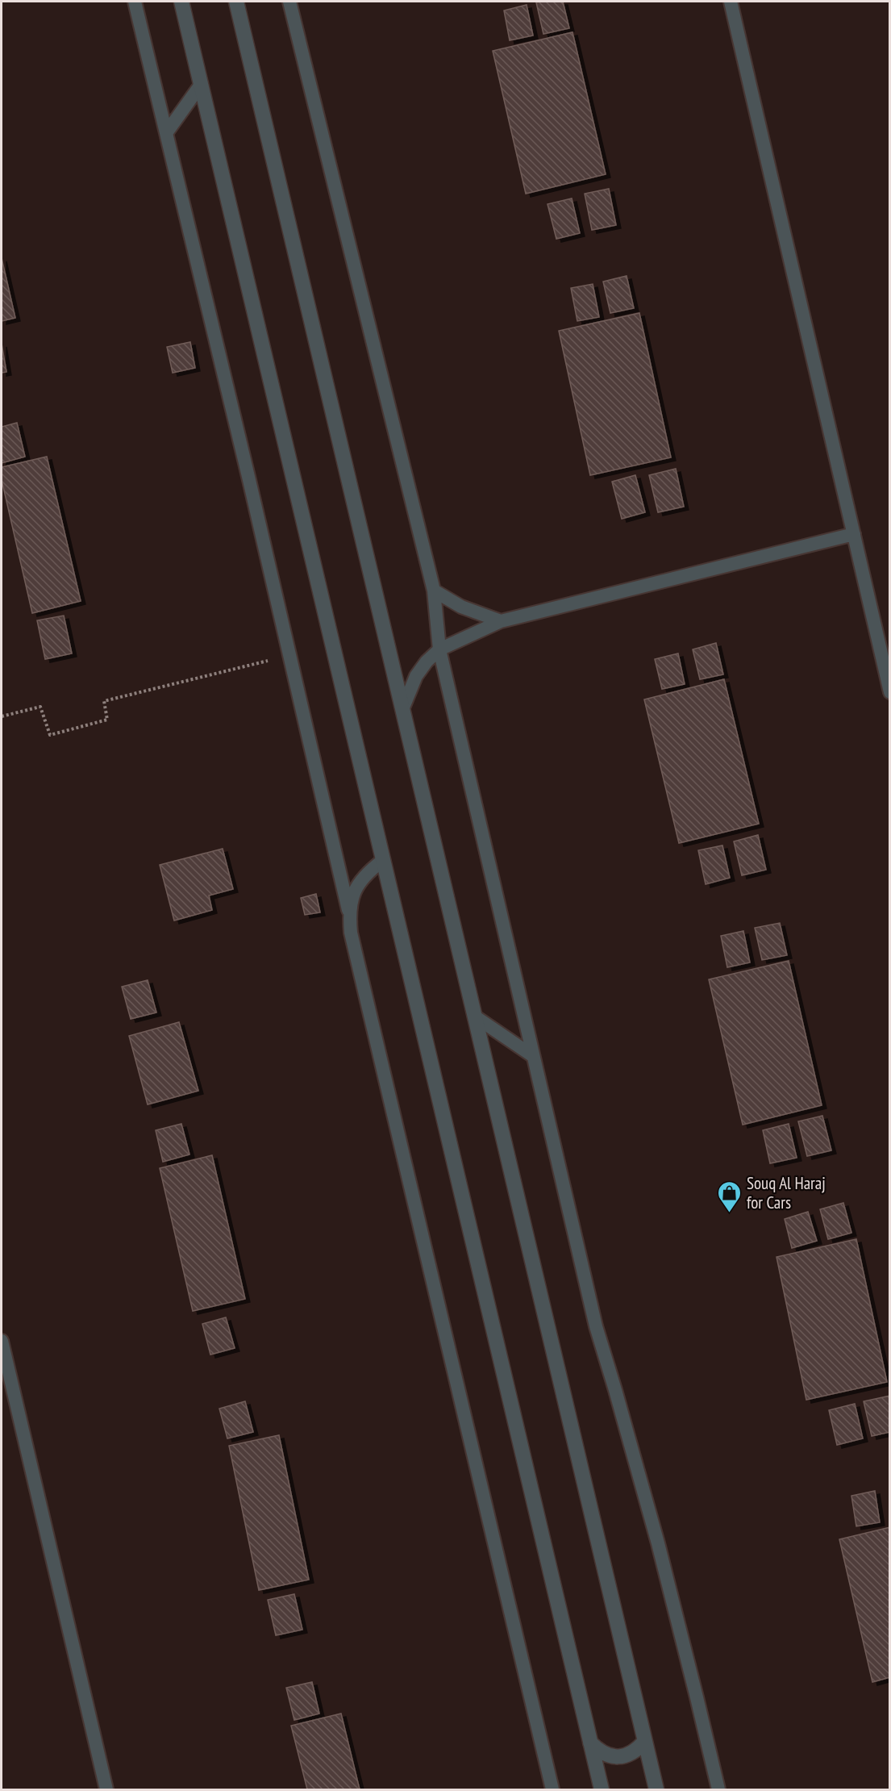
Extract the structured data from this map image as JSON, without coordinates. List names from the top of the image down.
{
  "places": {
    "shop": ["Souq Al Haraj for Cars"]
  }
}
